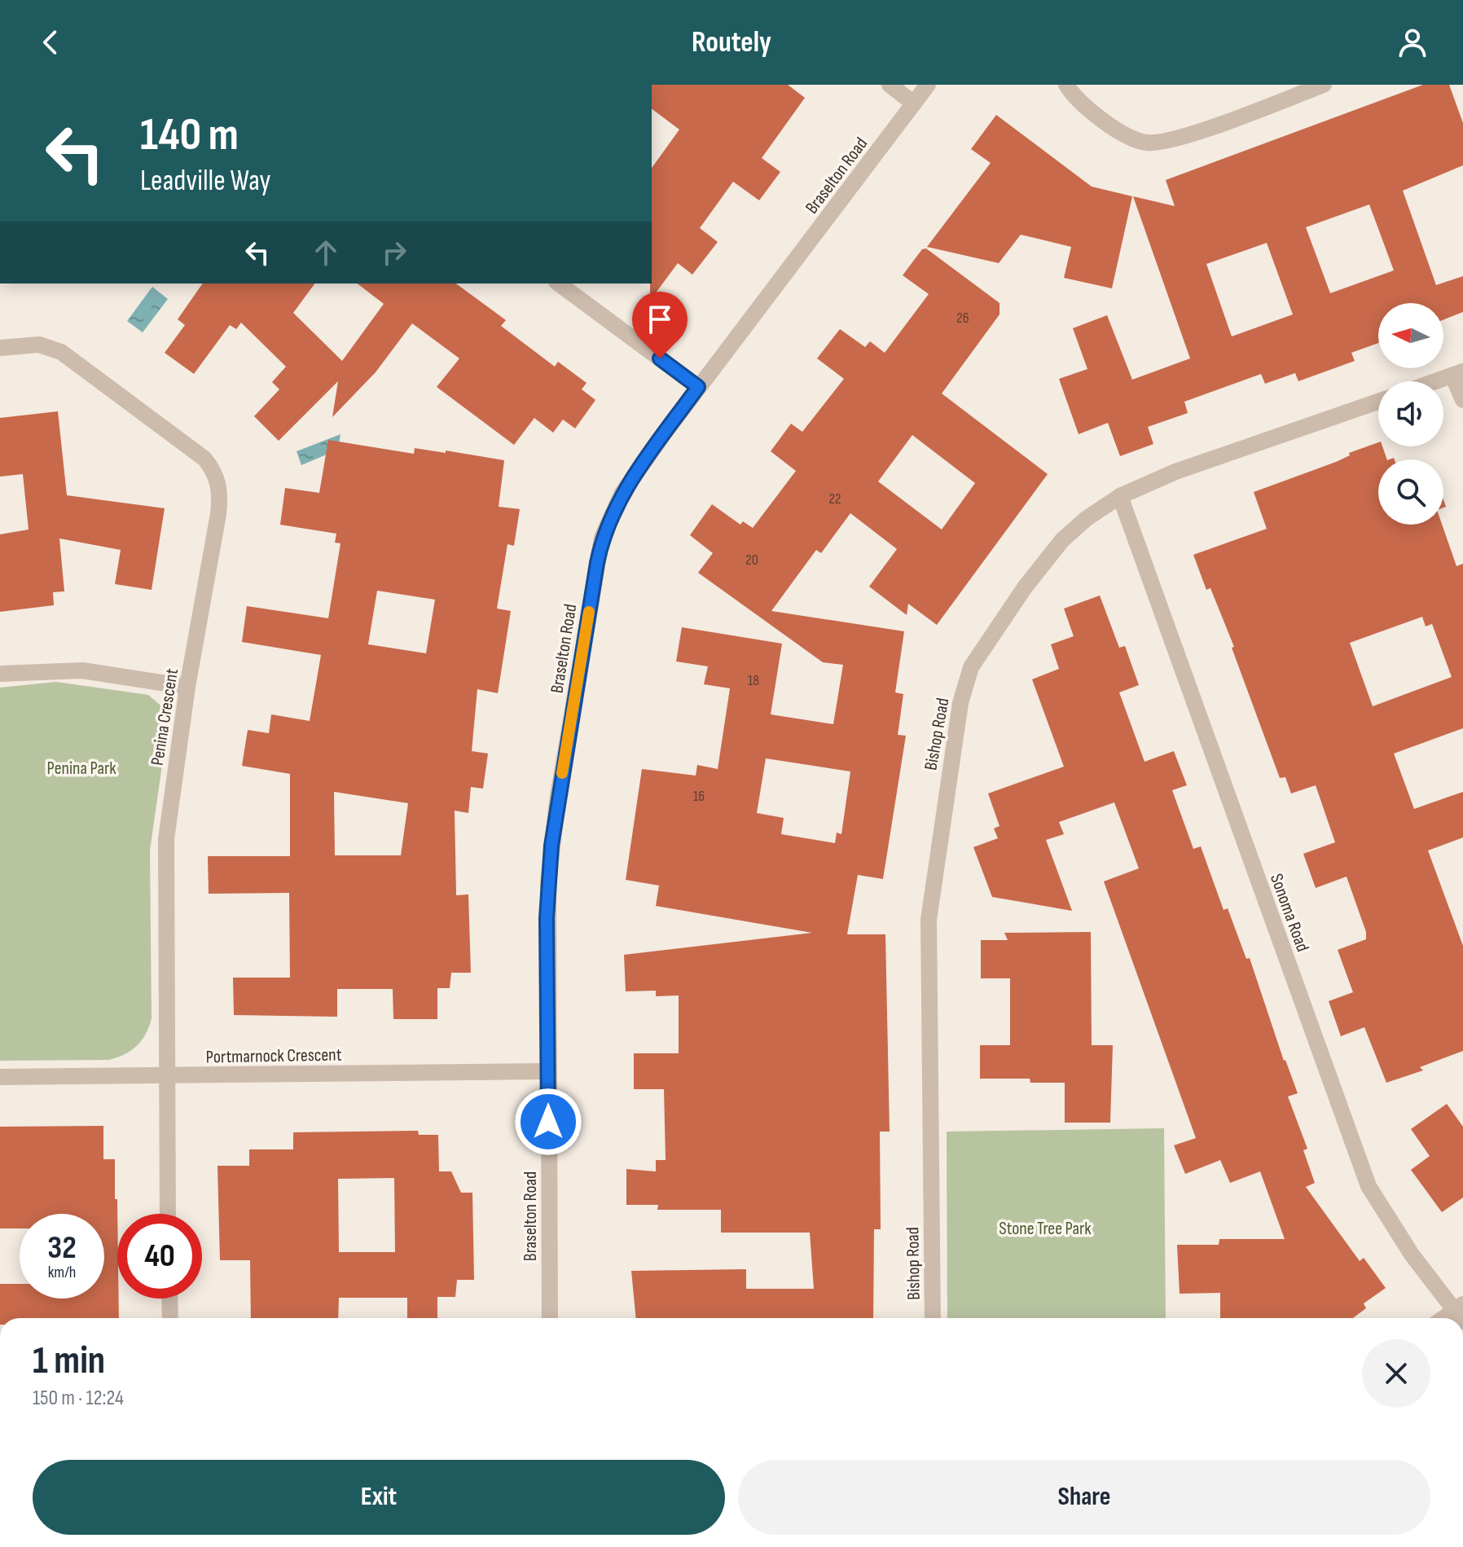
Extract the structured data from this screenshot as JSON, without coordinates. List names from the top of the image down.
{
  "streets": {
    "street": [
      "Braselton Road",
      "Penina Crescent",
      "Bishop Road",
      "Sonoma Road",
      "Portmarnock Crescent"
    ]
  },
  "crossings": [
    ["Braselton Road", "Portmarnock Crescent"],
    ["Penina Crescent", "Portmarnock Crescent"],
    ["Bishop Road", "Sonoma Road"]
  ],
  "parks": ["Penina Park", "Stone Tree Park"],
  "house_numbers": [
    "26",
    "22",
    "20",
    "18",
    "16"
  ],
  "north": "left",
  "page": {
    "header": "Routely",
    "turn": ["140 m", "Leadville Way"],
    "speed": "32 km/h",
    "limit": "40",
    "heading": ["1 min", "150 m · 12:24"],
    "buttons": ["Exit", "Share"]
  }
}
